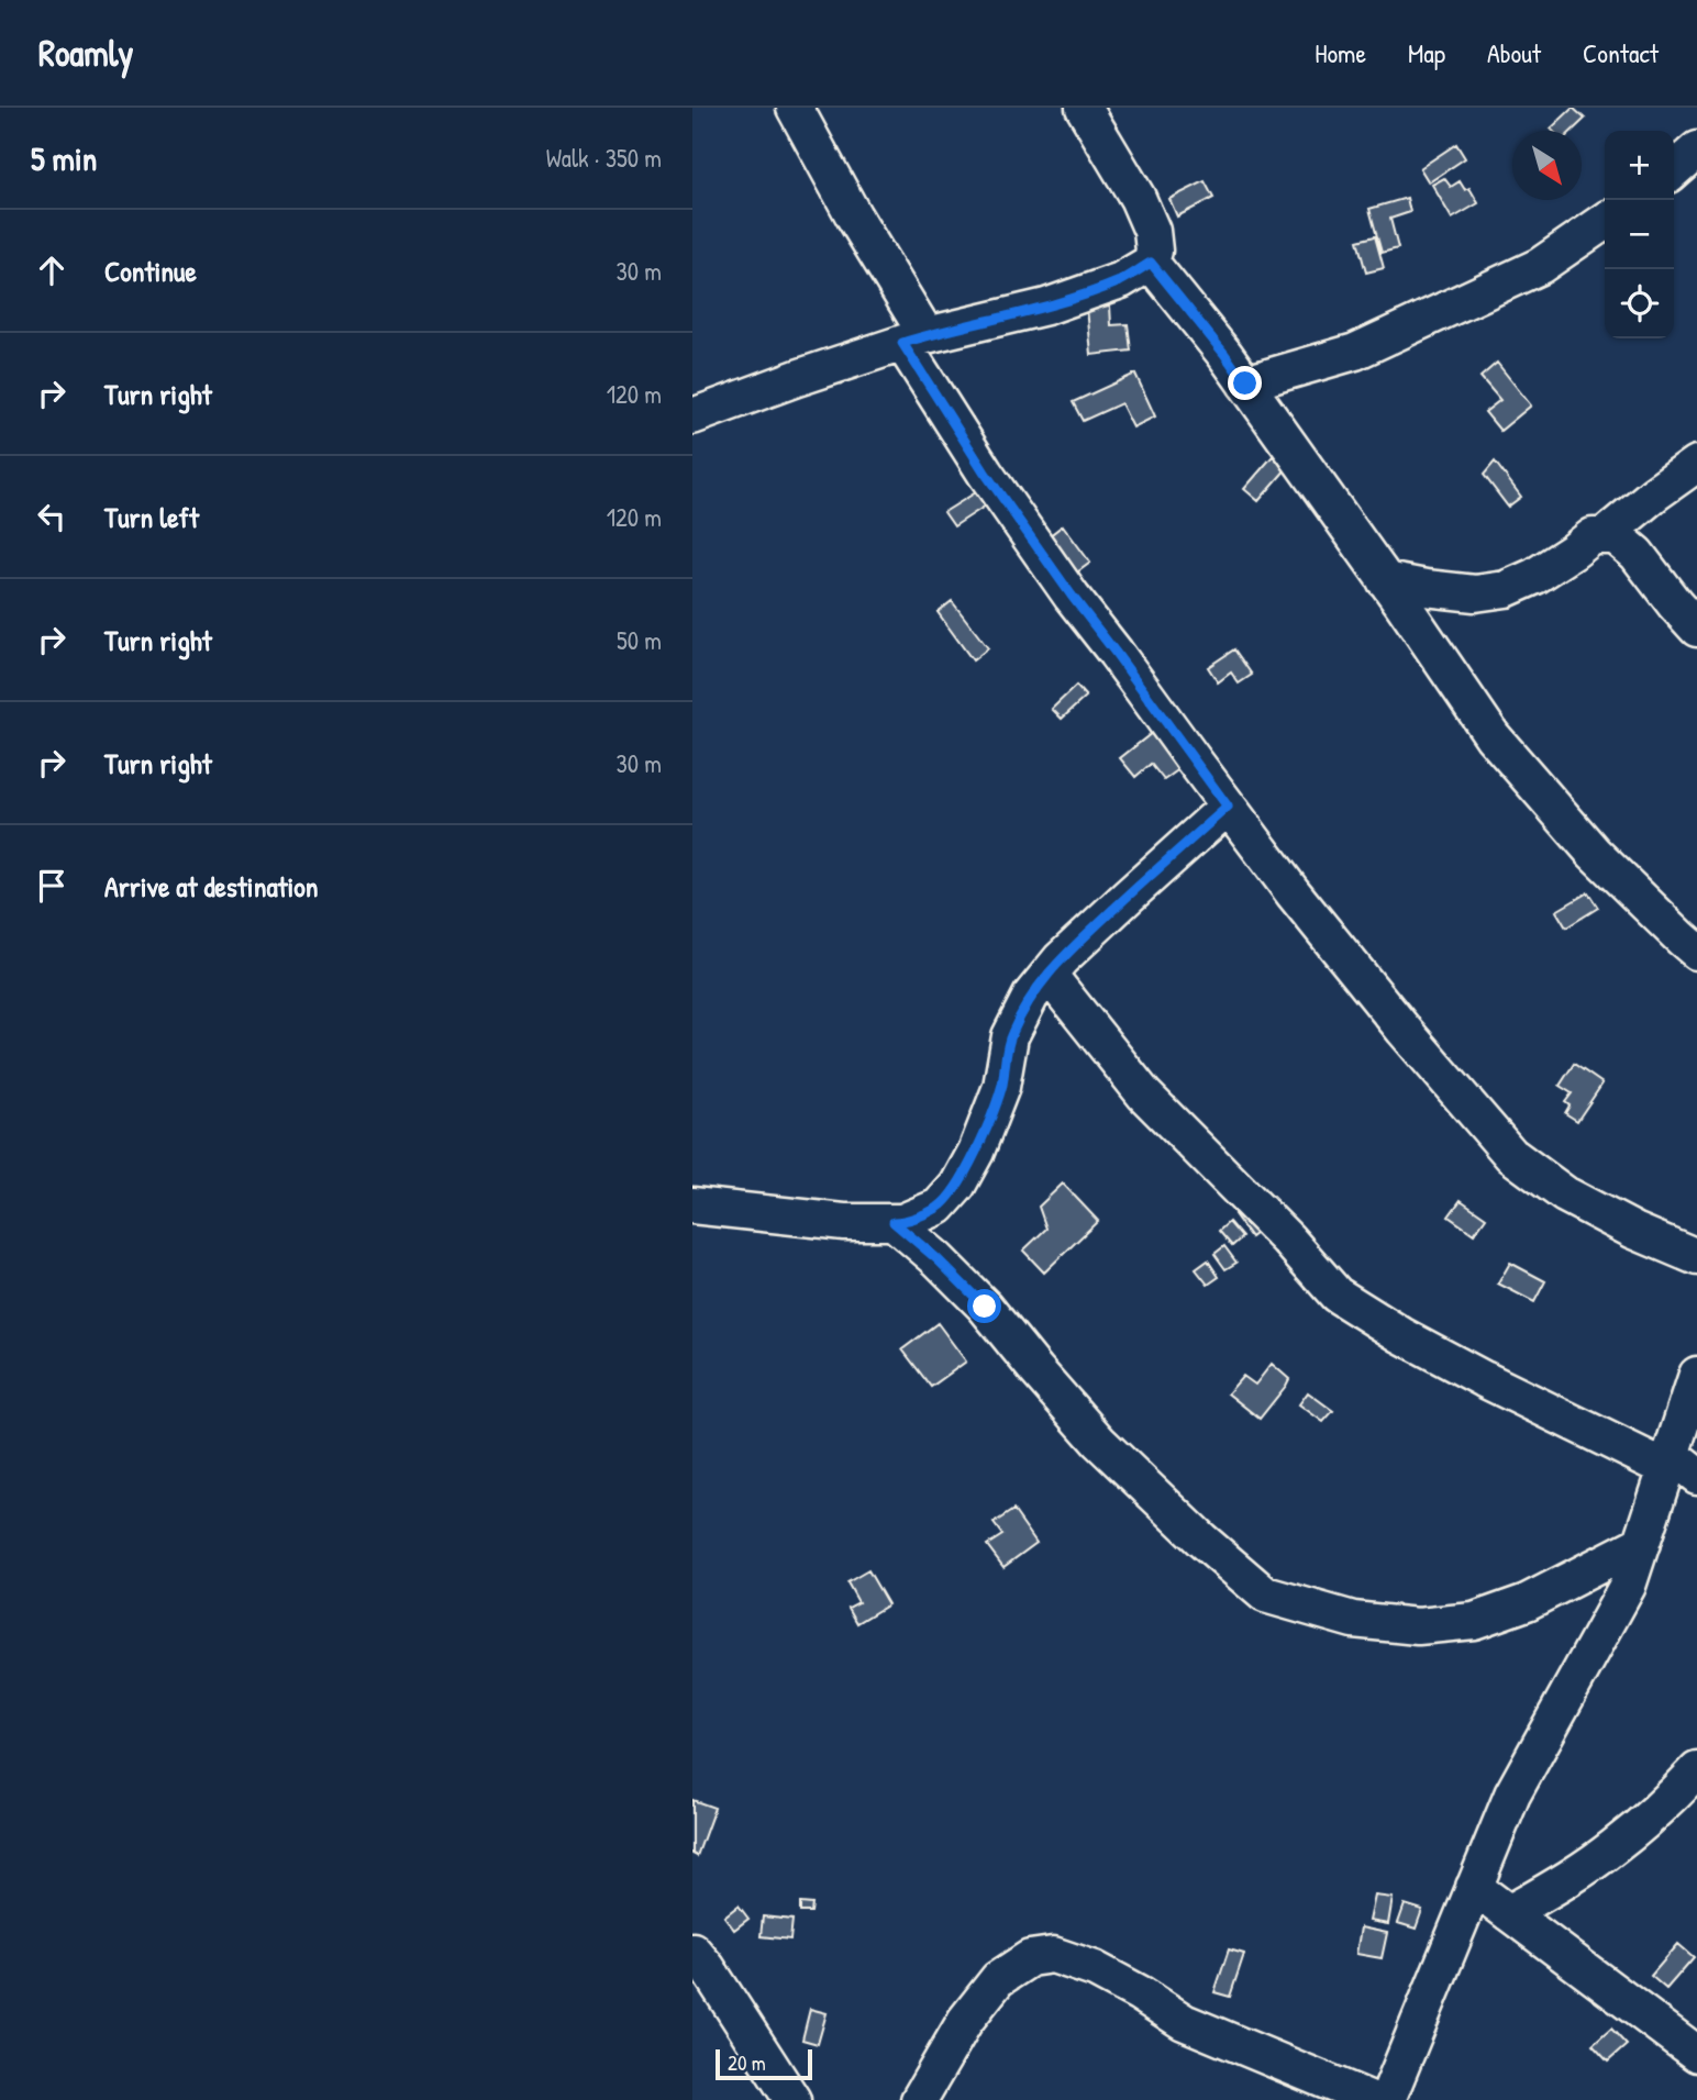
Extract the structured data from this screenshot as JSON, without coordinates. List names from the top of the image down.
{
  "scale_bar": "20 m",
  "north": "bottom right",
  "page": {
    "header": "Roamly",
    "nav": [
      "Home",
      "Map",
      "About",
      "Contact"
    ],
    "heading": ["5 min", "Walk · 350 m"],
    "map_buttons": ["+", "−"],
    "list": [
      ["Continue", "30 m"],
      ["Turn right", "120 m"],
      ["Turn left", "120 m"],
      ["Turn right", "50 m"],
      ["Turn right", "30 m"],
      "Arrive at destination"
    ],
    "scale": "20 m"
  }
}
